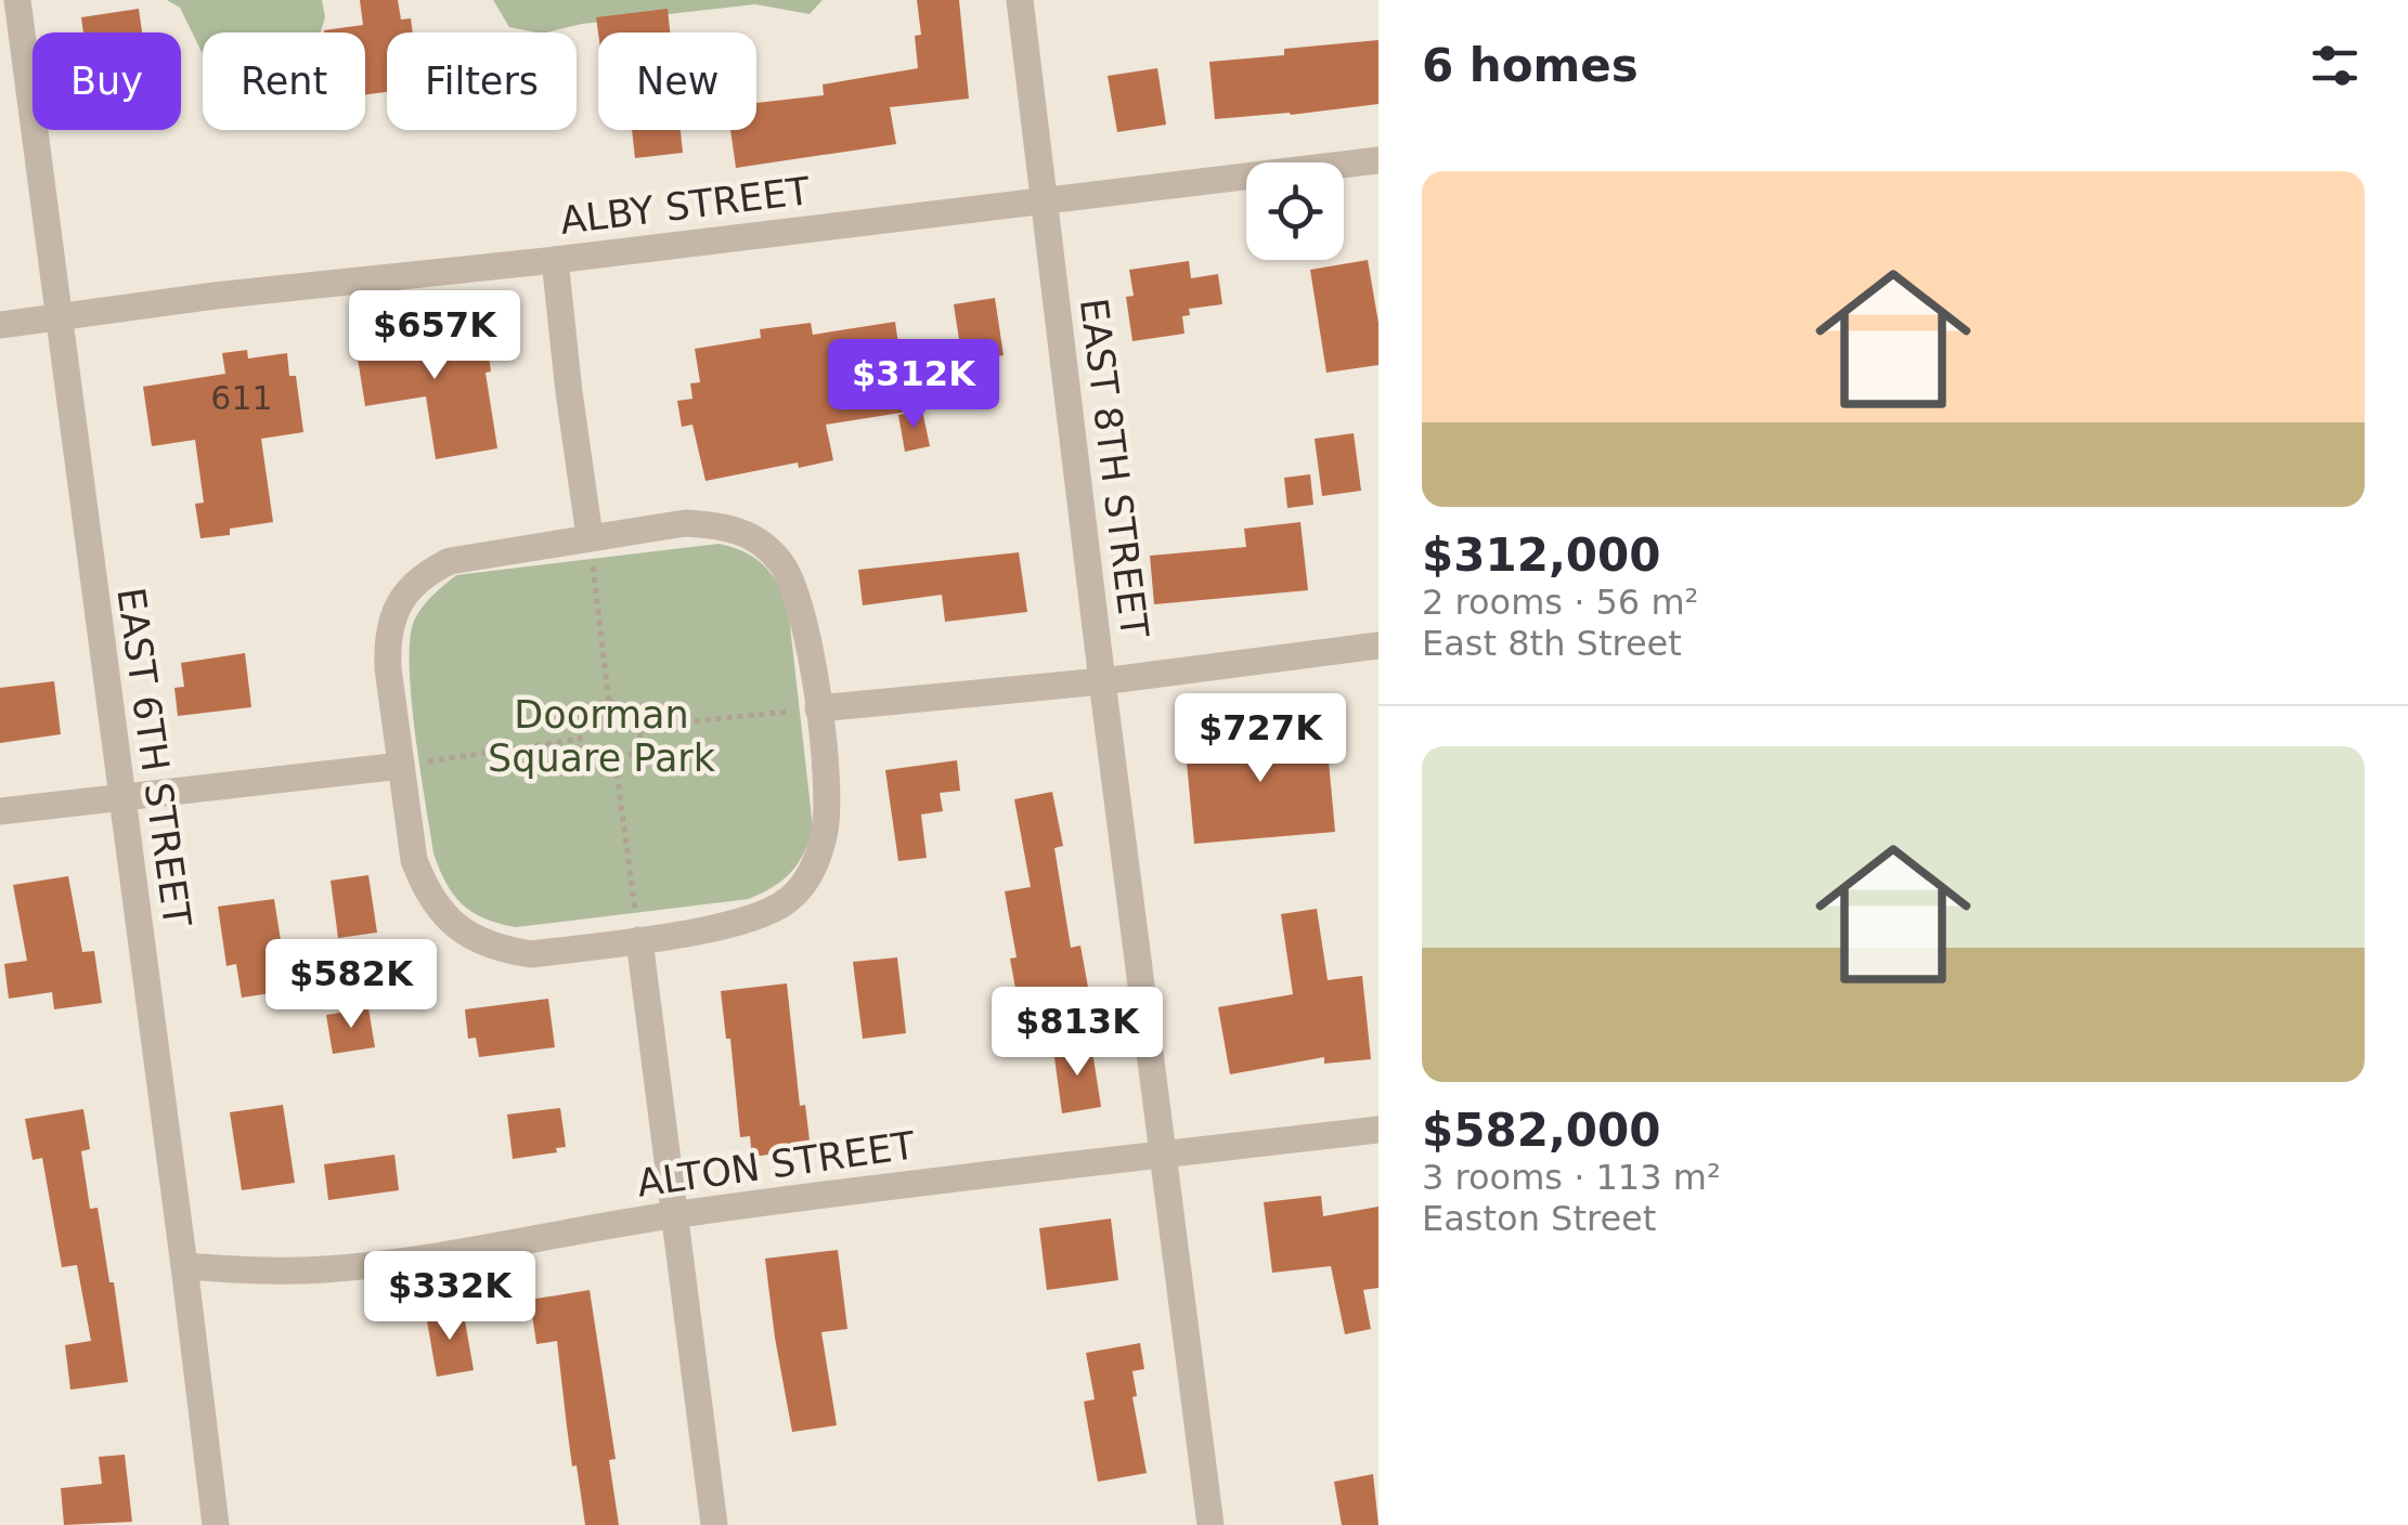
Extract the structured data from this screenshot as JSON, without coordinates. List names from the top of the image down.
{
  "streets": {
    "street": [
      "ALBY STREET",
      "EAST 8TH STREET",
      "EAST 6TH STREET",
      "ALTON STREET"
    ]
  },
  "crossings": [
    ["ALBY STREET", "EAST 8TH STREET"],
    ["ALBY STREET", "EAST 6TH STREET"],
    ["EAST 8TH STREET", "ALTON STREET"],
    ["EAST 6TH STREET", "ALTON STREET"]
  ],
  "parks": ["Doorman Square Park"],
  "house_numbers": ["611"],
  "page": {
    "heading": "6 homes",
    "chip": [
      "Buy",
      "Rent",
      "Filters",
      "New"
    ],
    "list": [
      {
        "name": "$312,000",
        "note": "2 rooms · 56 m² · East 8th Street"
      },
      {
        "name": "$582,000",
        "note": "3 rooms · 113 m² · Easton Street"
      }
    ],
    "price": [
      "$657K",
      "$312K",
      "$727K",
      "$582K",
      "$813K",
      "$332K"
    ]
  }
}
